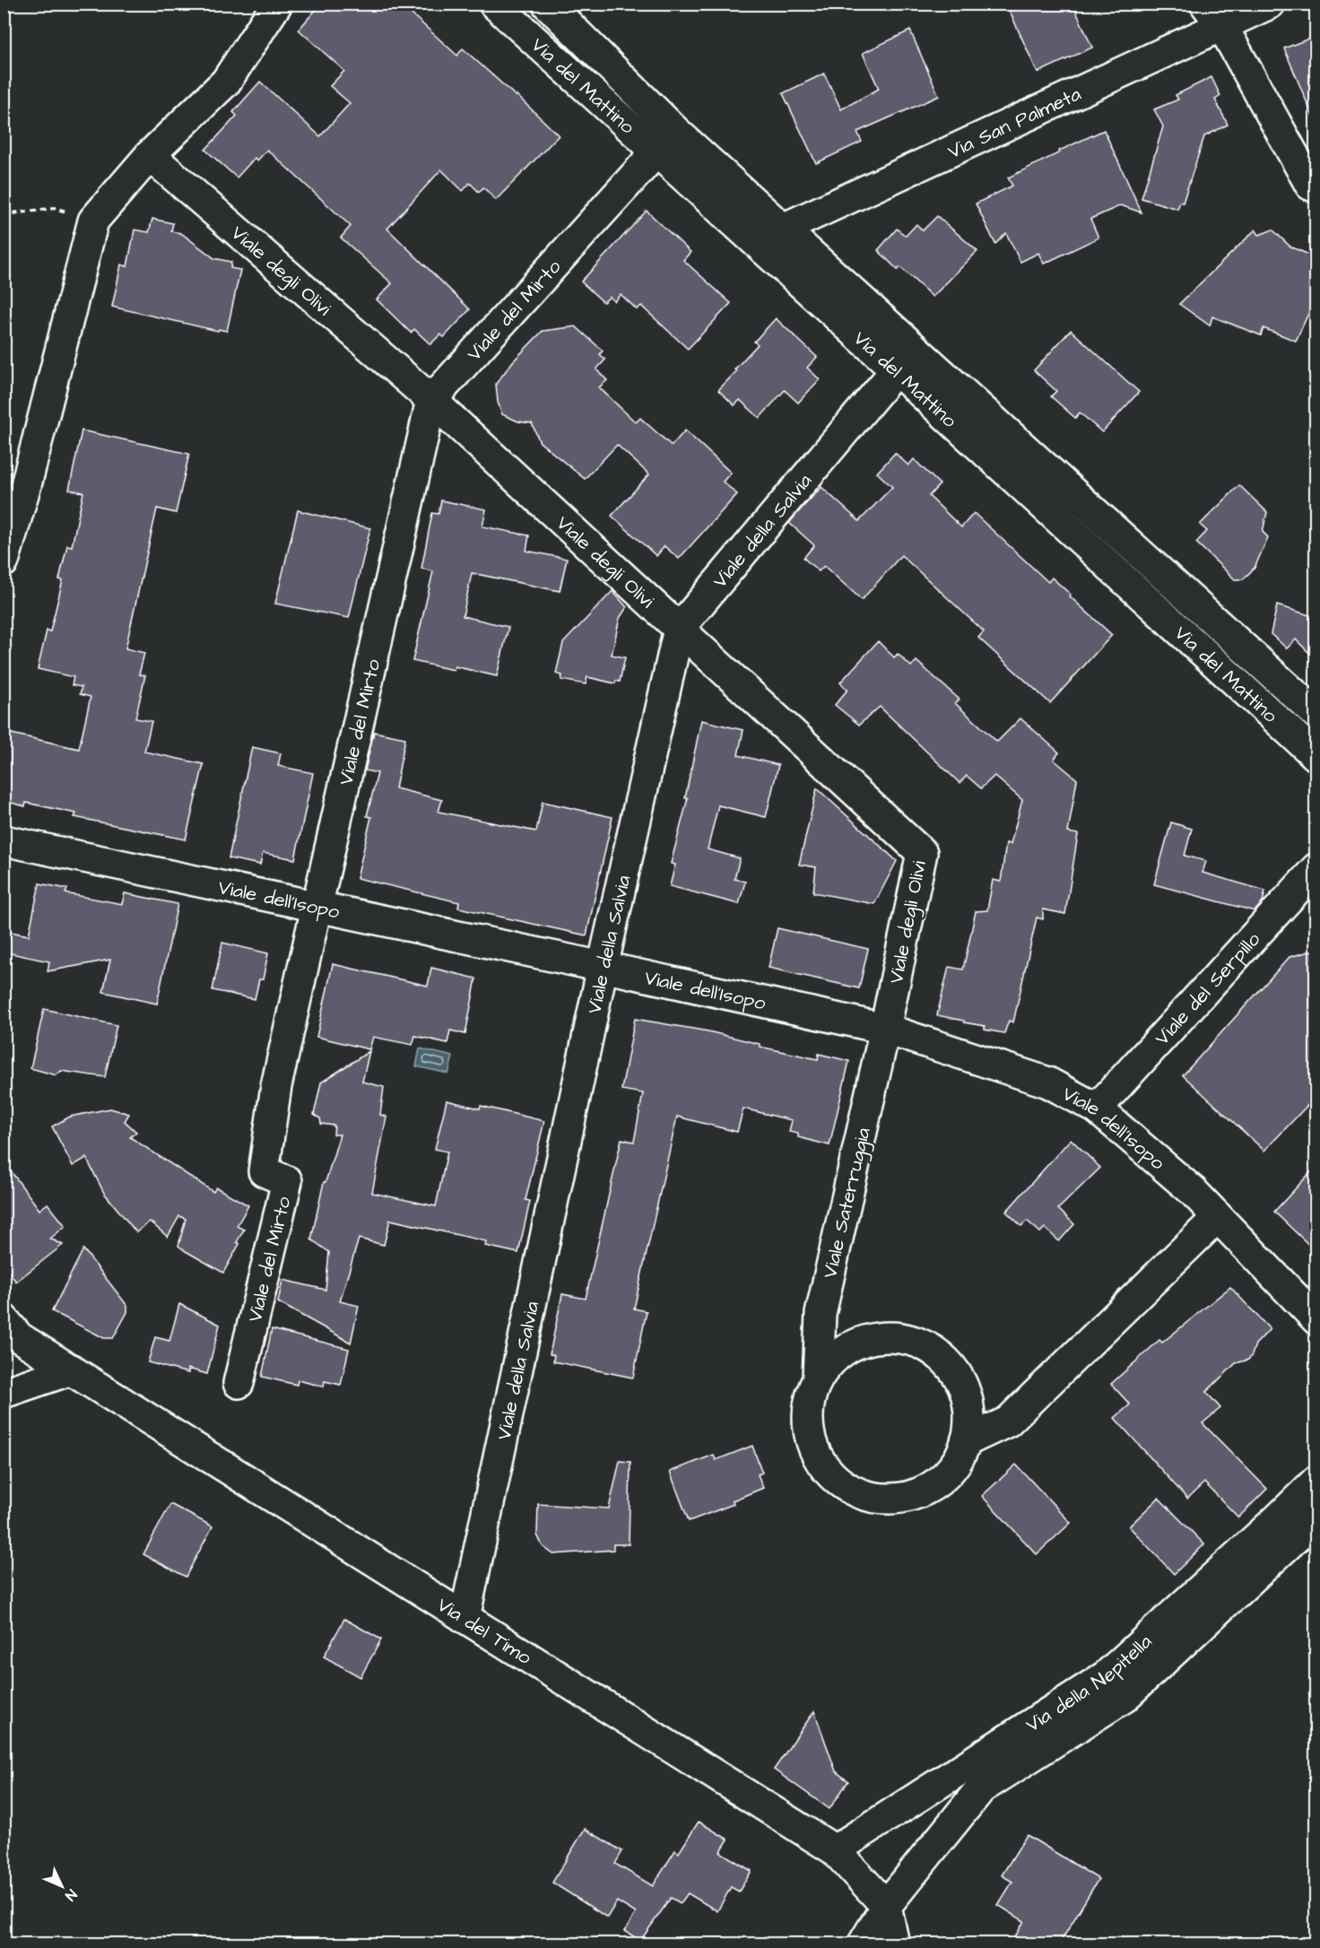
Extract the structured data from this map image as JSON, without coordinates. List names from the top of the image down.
{
  "streets": {
    "street": [
      "Via del Mattino",
      "Via San Palmeta",
      "Viale degli Olivi",
      "Viale del Mirto",
      "Viale della Salvia",
      "Viale dell'Isopo",
      "Viale del Serpillo",
      "Viale Saterruggia",
      "Via del Timo",
      "Via della Nepitella"
    ]
  },
  "crossings": [
    ["Via del Mattino", "Via San Palmeta"],
    ["Via del Mattino", "Viale del Mirto"],
    ["Via del Mattino", "Viale della Salvia"],
    ["Viale degli Olivi", "Viale del Mirto"],
    ["Viale degli Olivi", "Viale della Salvia"],
    ["Viale degli Olivi", "Viale dell'Isopo"],
    ["Viale degli Olivi", "Viale Saterruggia"],
    ["Viale del Mirto", "Viale dell'Isopo"],
    ["Viale della Salvia", "Viale dell'Isopo"],
    ["Viale della Salvia", "Via del Timo"],
    ["Viale dell'Isopo", "Viale del Serpillo"],
    ["Viale dell'Isopo", "Viale Saterruggia"],
    ["Via del Timo", "Via della Nepitella"]
  ],
  "north": "bottom right"
}
